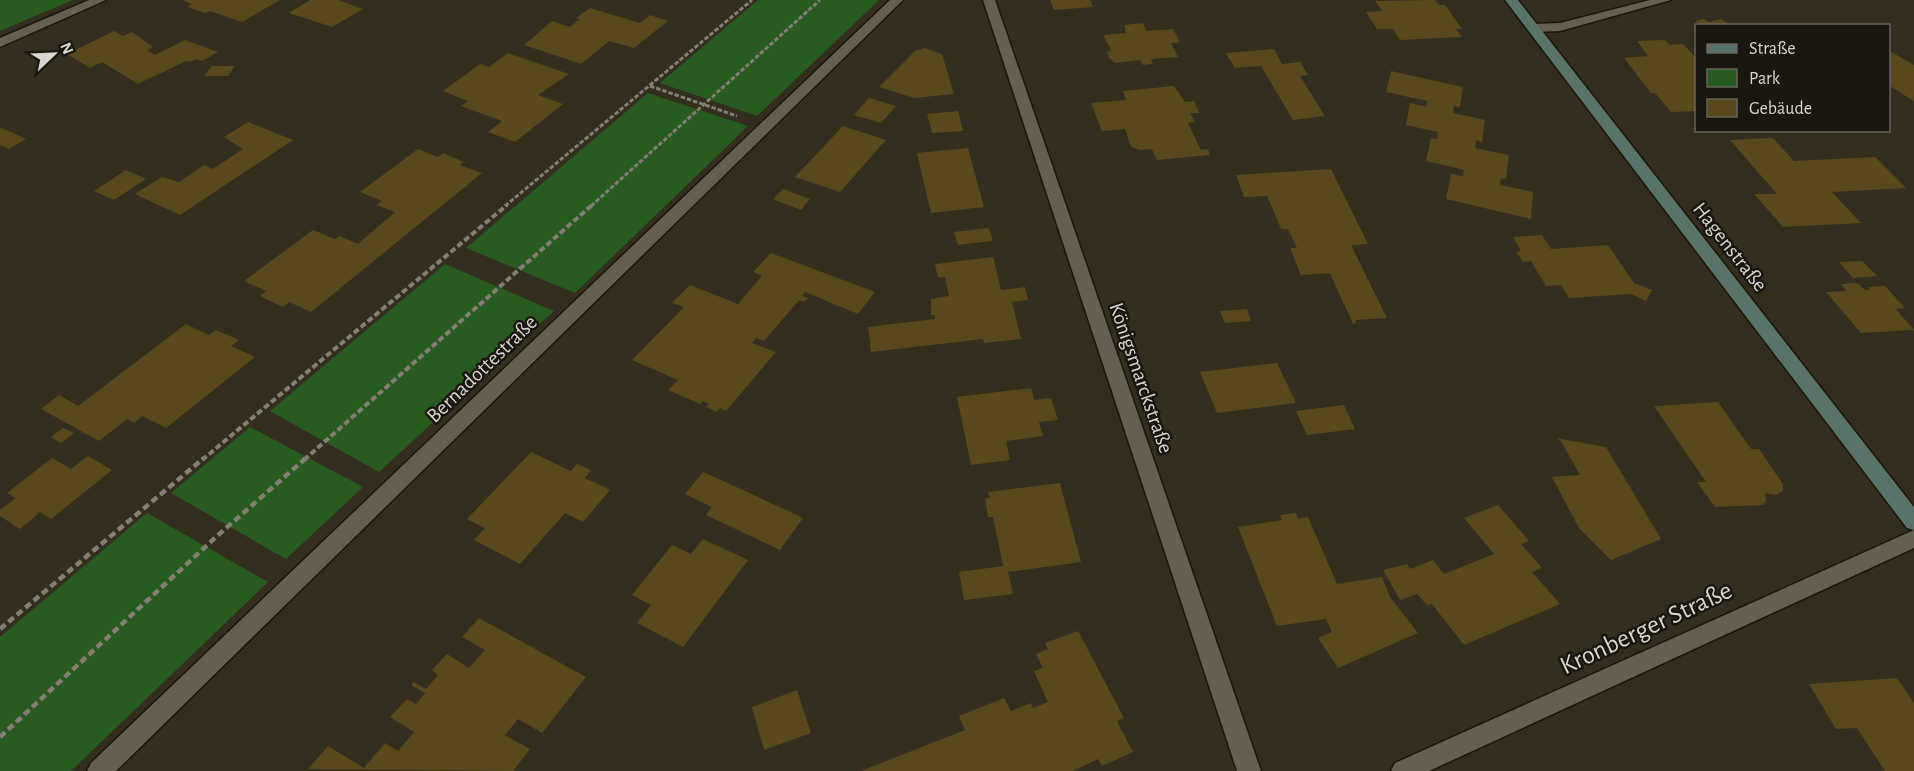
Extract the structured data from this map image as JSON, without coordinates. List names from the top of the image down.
{
  "streets": {
    "main road": ["Hagenstraße"],
    "street": ["Bernadottestraße", "Königsmarckstraße", "Kronberger Straße"]
  },
  "legend": ["Straße", "Park", "Gebäude"],
  "north": "top right"
}
